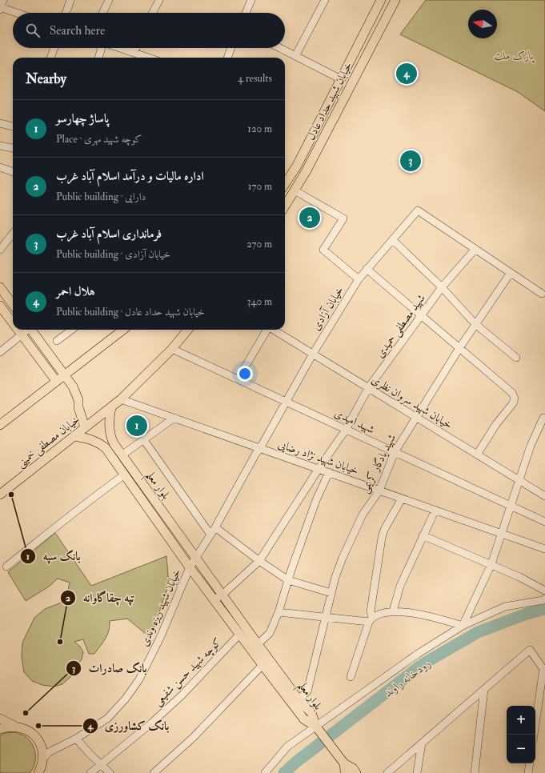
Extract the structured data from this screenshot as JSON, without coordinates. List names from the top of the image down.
{
  "streets": {
    "main road": ["خیابان شهید حداد عادل", "خیابان مصطفی خمینی", "بلوار معلم"],
    "street": [
      "خیابان آزادی",
      "شهید مصطفی حمیدی",
      "خیابان شهید سروان نظری",
      "شهید امیدی",
      "خیابان شهید نژاد رضایی",
      "شهید یادگار کریمی",
      "خیابان شهید ریزه وندی",
      "کوچه شهید حسن شفیعی"
    ]
  },
  "crossings": [
    ["خیابان آزادی", "شهید مصطفی حمیدی"],
    ["خیابان آزادی", "خیابان شهید سروان نظری"],
    ["خیابان آزادی", "شهید امیدی"],
    ["خیابان آزادی", "خیابان شهید نژاد رضایی"],
    ["خیابان آزادی", "شهید یادگار کریمی"],
    ["خیابان آزادی", "بلوار معلم"],
    ["خیابان آزادی", "خیابان شهید ریزه وندی"],
    ["شهید مصطفی حمیدی", "خیابان شهید سروان نظری"],
    ["شهید مصطفی حمیدی", "شهید امیدی"],
    ["شهید مصطفی حمیدی", "خیابان شهید نژاد رضایی"],
    ["شهید مصطفی حمیدی", "بلوار معلم"],
    ["خیابان شهید سروان نظری", "شهید یادگار کریمی"],
    ["شهید امیدی", "شهید یادگار کریمی"],
    ["خیابان مصطفی خمینی", "بلوار معلم"],
    ["خیابان شهید نژاد رضایی", "شهید یادگار کریمی"],
    ["شهید یادگار کریمی", "بلوار معلم"],
    ["بلوار معلم", "خیابان شهید ریزه وندی"],
    ["بلوار معلم", "کوچه شهید حسن شفیعی"]
  ],
  "water": ["رودخانه راوند"],
  "parks": ["پارک ملت"],
  "places": [
    "بانک سپه",
    "تپه چقاگاوانه",
    "بانک صادرات",
    "بانک کشاورزی"
  ],
  "north": "left",
  "page": {
    "search": "Search here",
    "heading": ["Nearby", "4 results"],
    "pins": [
      "4",
      "3",
      "2",
      "1"
    ],
    "list": [
      {
        "mark": "1",
        "name": "پاساژ چهارسو",
        "note": "Place · کوچه شهید مهری",
        "value": "120 m"
      },
      {
        "mark": "2",
        "name": "اداره مالیات و درآمد اسلام آباد غرب",
        "note": "Public building · دارایی",
        "value": "170 m"
      },
      {
        "mark": "3",
        "name": "فرمانداری اسلام آباد غرب",
        "note": "Public building · خیابان آزادی",
        "value": "270 m"
      },
      {
        "mark": "4",
        "name": "هلال احمر",
        "note": "Public building · خیابان شهید حداد عادل",
        "value": "340 m"
      }
    ],
    "map_buttons": ["+", "−"]
  }
}
